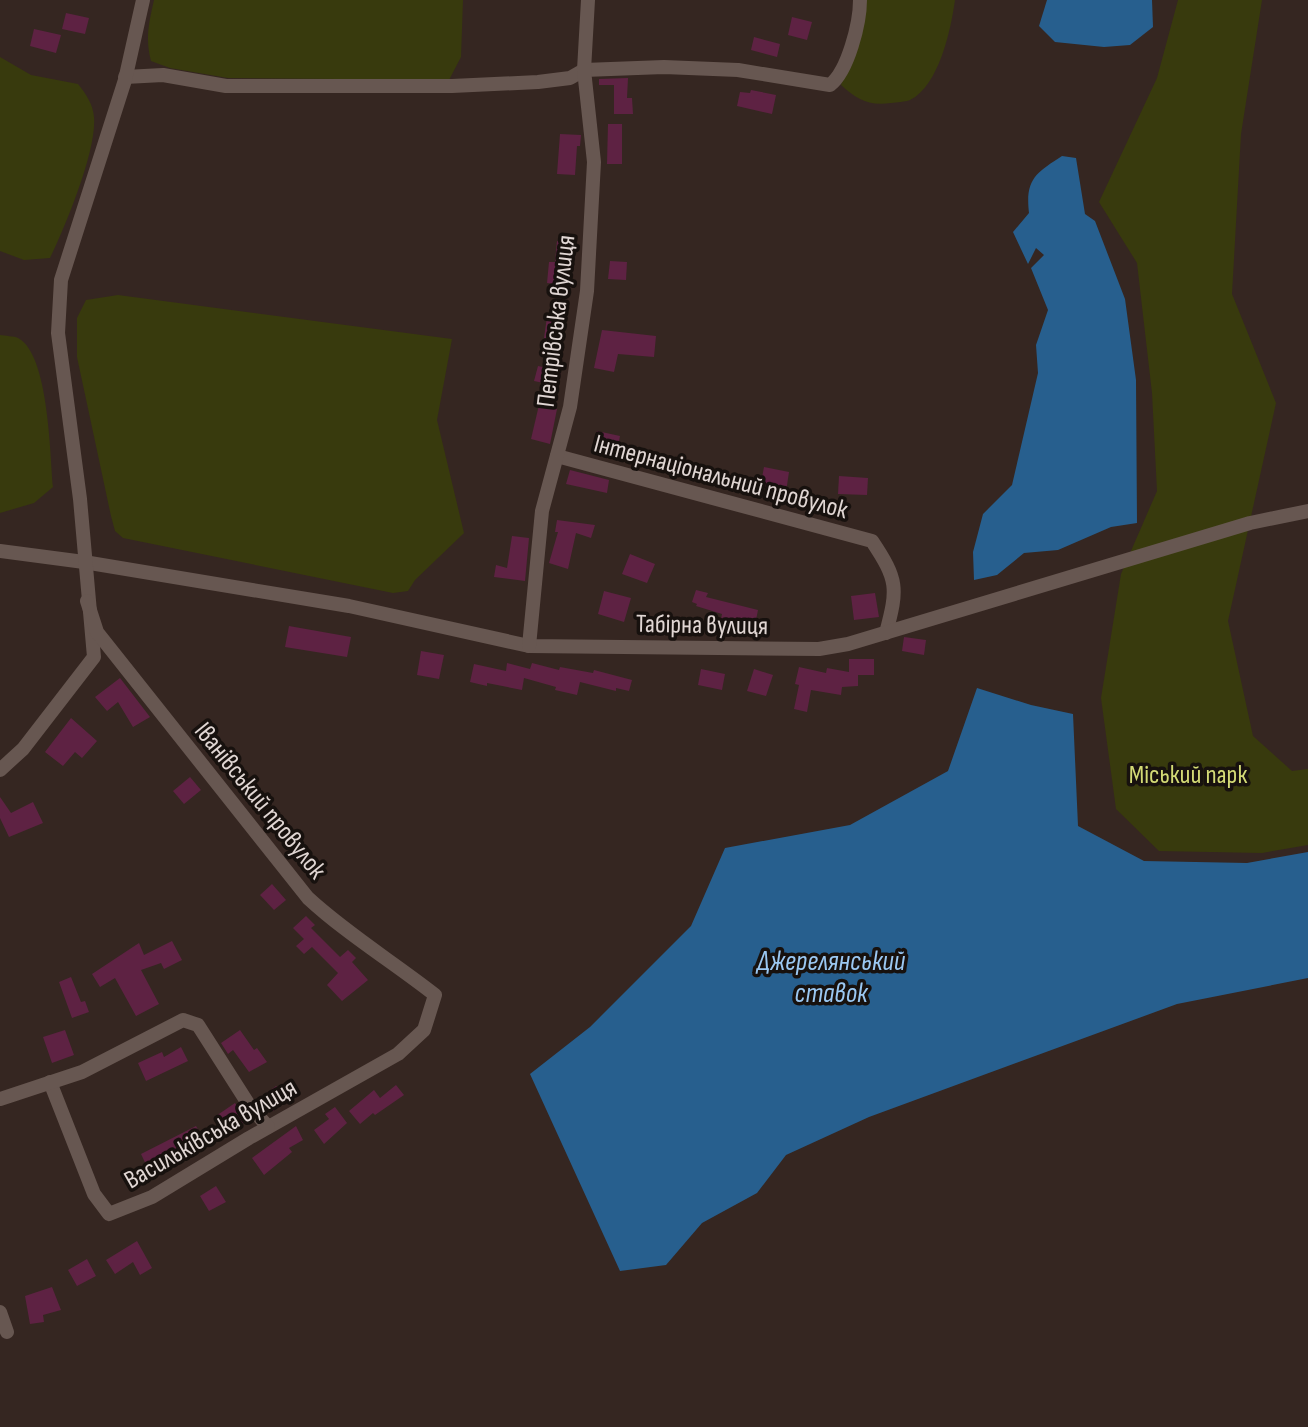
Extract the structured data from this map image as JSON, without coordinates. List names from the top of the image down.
{
  "streets": {
    "street": [
      "Петрівська вулиця",
      "Інтернаціональний провулок",
      "Табірна вулиця",
      "Іванівський провулок",
      "Васильківська вулиця"
    ]
  },
  "crossings": [
    ["Петрівська вулиця", "Інтернаціональний провулок"],
    ["Петрівська вулиця", "Табірна вулиця"],
    ["Інтернаціональний провулок", "Табірна вулиця"],
    ["Іванівський провулок", "Васильківська вулиця"]
  ],
  "water": ["Джерелянський ставок"],
  "parks": ["Міський парк"]
}
